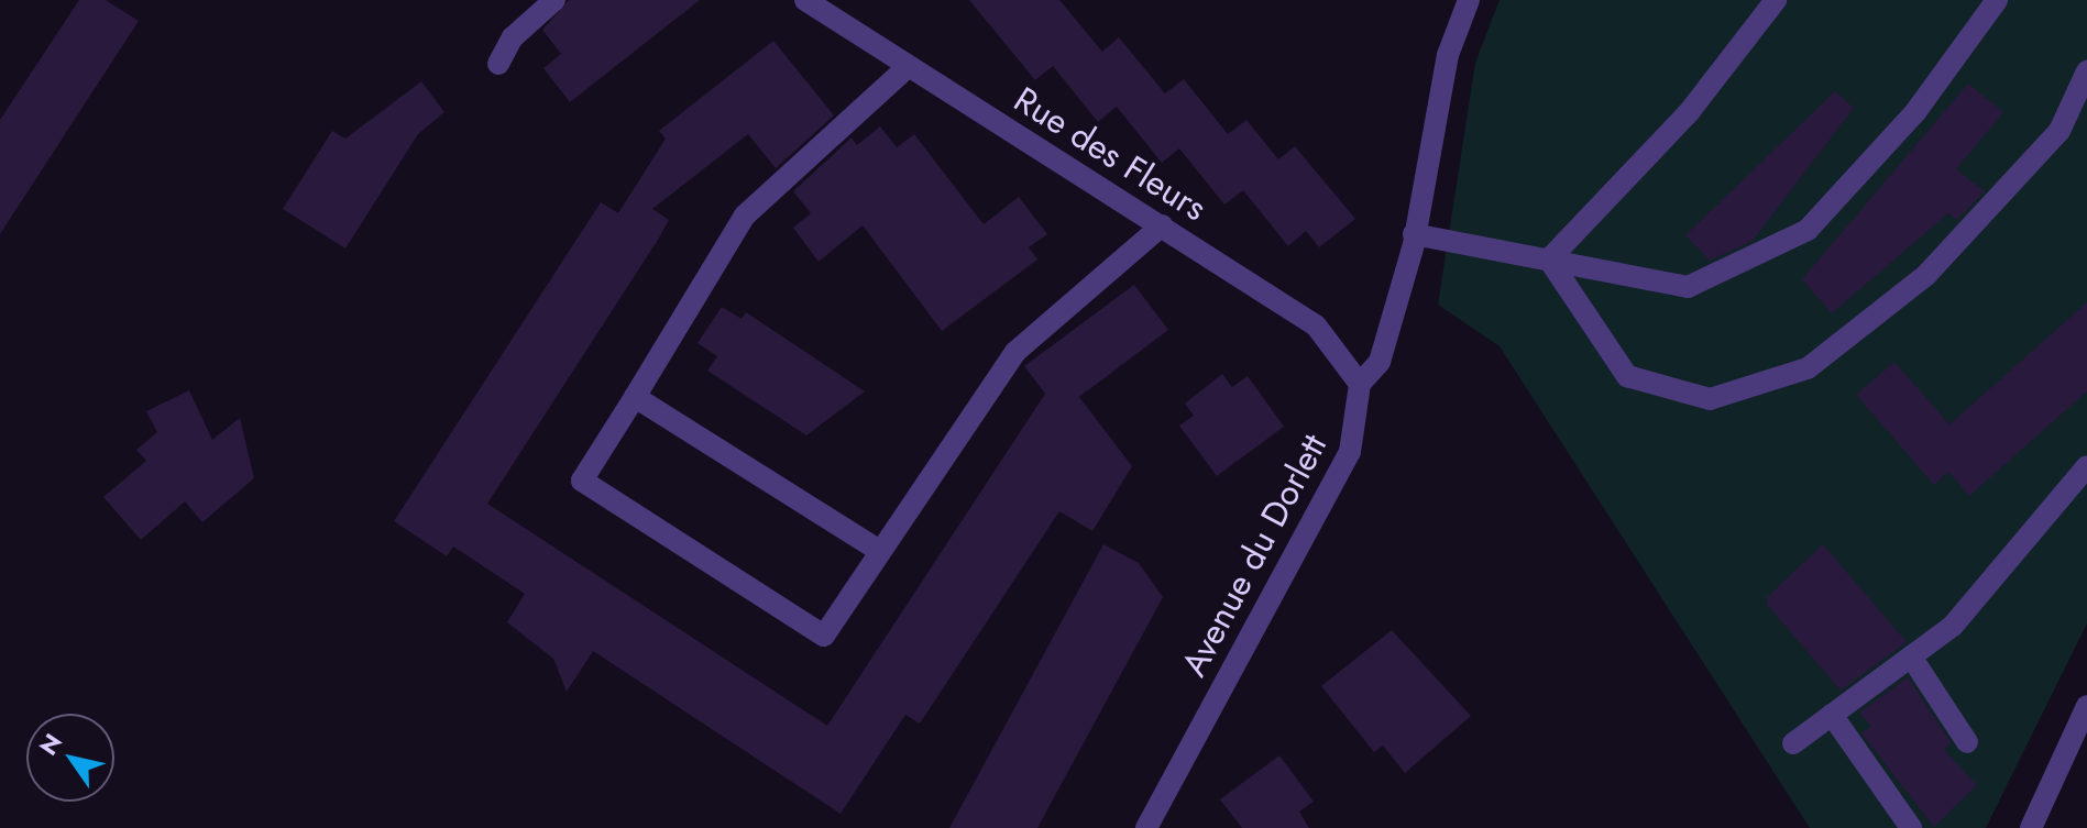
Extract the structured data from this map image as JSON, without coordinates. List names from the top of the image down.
{
  "streets": {
    "street": ["Rue des Fleurs", "Avenue du Dorlett"]
  },
  "crossings": [
    ["Rue des Fleurs", "Avenue du Dorlett"]
  ],
  "north": "top left"
}
